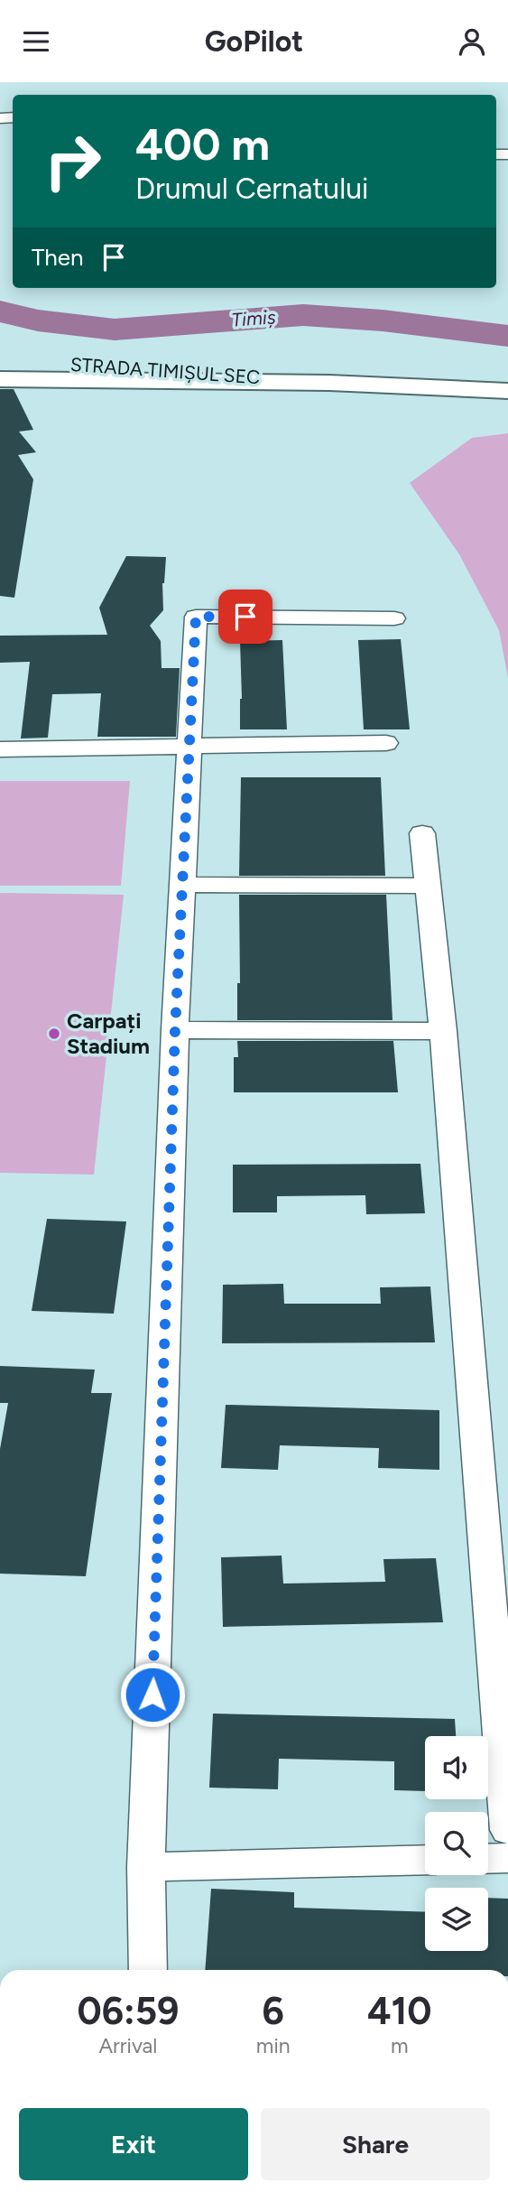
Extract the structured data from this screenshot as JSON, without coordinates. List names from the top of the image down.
{
  "streets": {
    "main road": ["STRADA TIMIȘUL SEC"]
  },
  "water": ["Timiș"],
  "places": ["Carpați Stadium"],
  "page": {
    "header": "GoPilot",
    "turn": ["400 m", "Drumul Cernatului"],
    "then": "Then",
    "eta": [
      "06:59",
      "Arrival",
      "6",
      "min",
      "410",
      "m"
    ],
    "buttons": ["Exit", "Share"]
  }
}
